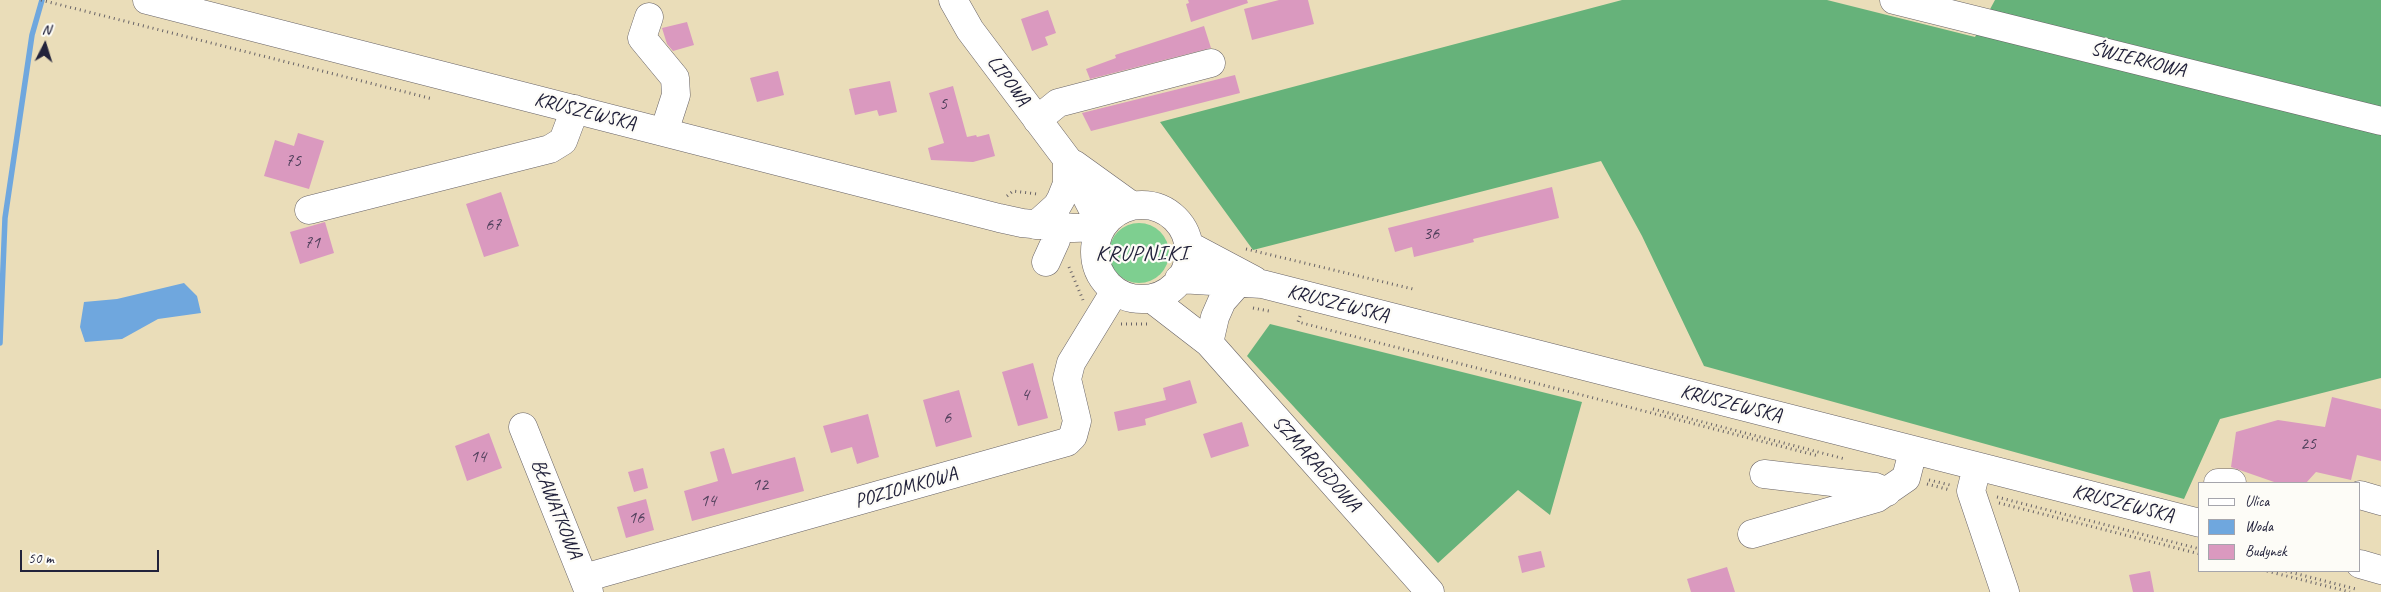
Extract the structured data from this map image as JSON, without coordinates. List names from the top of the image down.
{
  "streets": {
    "street": [
      "ŚWIERKOWA",
      "LIPOWA",
      "KRUSZEWSKA",
      "SZMARAGDOWA",
      "POZIOMKOWA",
      "BŁAWATKOWA"
    ]
  },
  "crossings": [
    ["LIPOWA", "KRUSZEWSKA"],
    ["LIPOWA", "SZMARAGDOWA"],
    ["LIPOWA", "POZIOMKOWA"],
    ["KRUSZEWSKA", "SZMARAGDOWA"],
    ["KRUSZEWSKA", "POZIOMKOWA"],
    ["SZMARAGDOWA", "POZIOMKOWA"],
    ["POZIOMKOWA", "BŁAWATKOWA"]
  ],
  "districts": ["KRUPNIKI"],
  "house_numbers": [
    "5",
    "75",
    "67",
    "36",
    "71",
    "4",
    "6",
    "25",
    "14",
    "12",
    "14",
    "16"
  ],
  "legend": ["Ulica", "Woda", "Budynek"],
  "scale_bar": "50 m",
  "north": "top"
}
